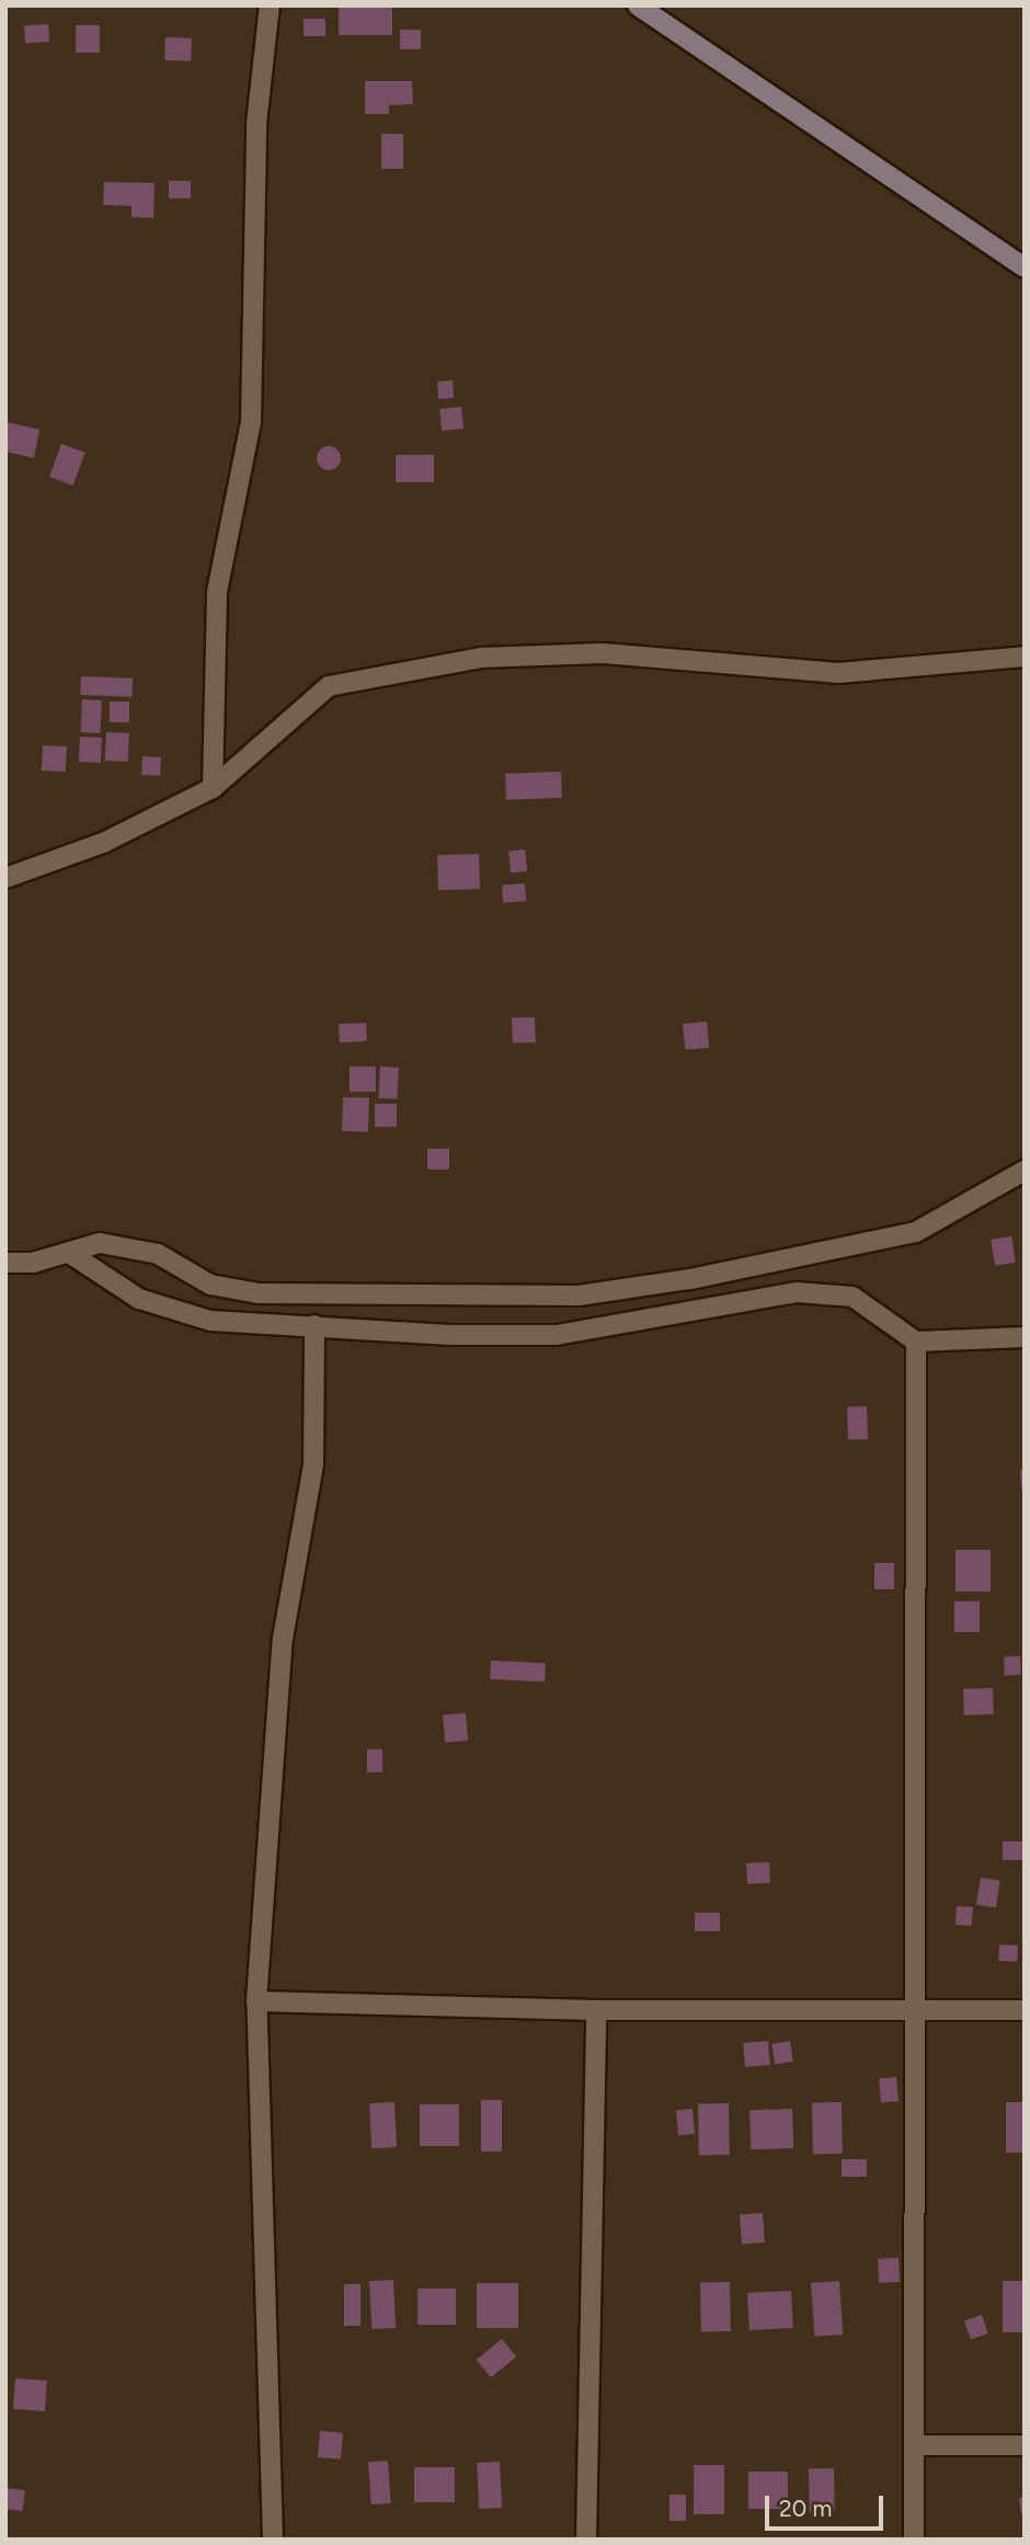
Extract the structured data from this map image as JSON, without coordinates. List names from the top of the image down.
{
  "scale_bar": "20 m"
}
